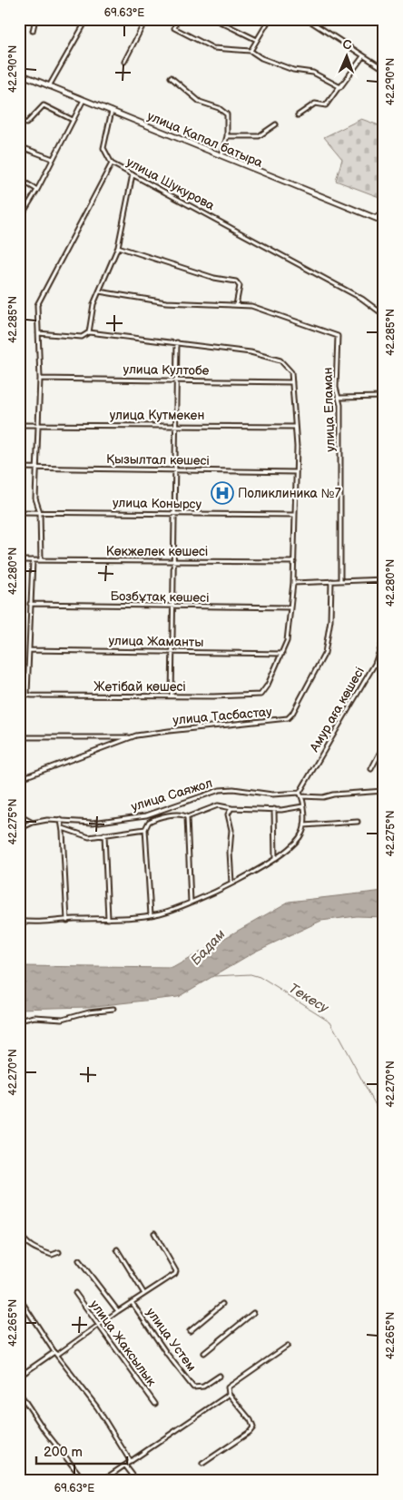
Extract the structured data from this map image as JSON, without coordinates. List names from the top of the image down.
{
  "streets": {
    "main road": ["улица Капал батыра"],
    "street": [
      "улица Шукурова",
      "улица Култобе",
      "улица Еламан",
      "улица Кутмекен",
      "Қызылтал көшесі",
      "улица Конырсу",
      "Көкжелек көшесі",
      "Бозбұтақ көшесі",
      "улица Жаманты",
      "Жетібай көшесі",
      "Амур аға көшесі",
      "улица Тасбастау",
      "улица Саяжол",
      "улица Устем",
      "улица Жаксылык"
    ]
  },
  "crossings": [
    ["улица Шукурова", "улица Култобе"],
    ["улица Шукурова", "улица Кутмекен"],
    ["улица Шукурова", "Қызылтал көшесі"],
    ["улица Шукурова", "улица Конырсу"],
    ["улица Шукурова", "Көкжелек көшесі"],
    ["улица Жаманты", "Жетібай көшесі"],
    ["Амур аға көшесі", "улица Саяжол"]
  ],
  "water": ["Бадам", "Текесу"],
  "places": {
    "hospital": ["Поликлиника №7"]
  },
  "scale_bar": "200 m",
  "north": "top",
  "coordinates": [
    "69.63°E",
    "42.290°N",
    "42.285°N",
    "42.280°N",
    "42.275°N",
    "42.270°N",
    "42.265°N"
  ]
}
